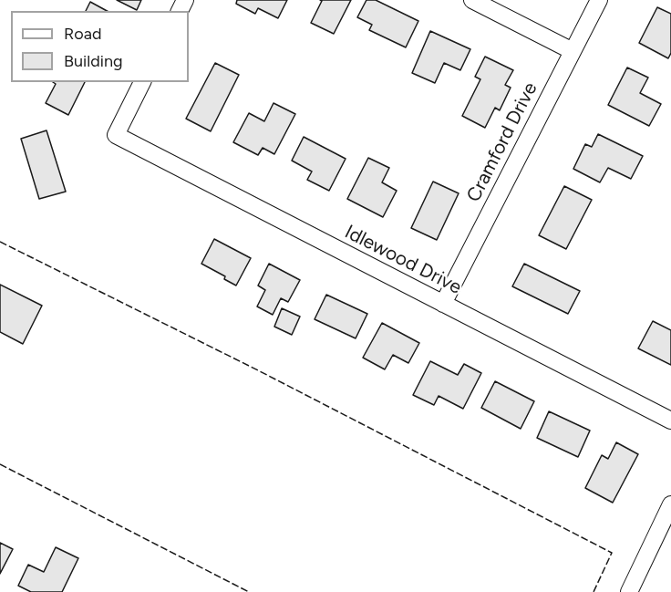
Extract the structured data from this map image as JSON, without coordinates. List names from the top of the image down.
{
  "streets": {
    "street": ["Cramford Drive", "Idlewood Drive"]
  },
  "crossings": [
    ["Cramford Drive", "Idlewood Drive"]
  ],
  "legend": ["Road", "Building"]
}
